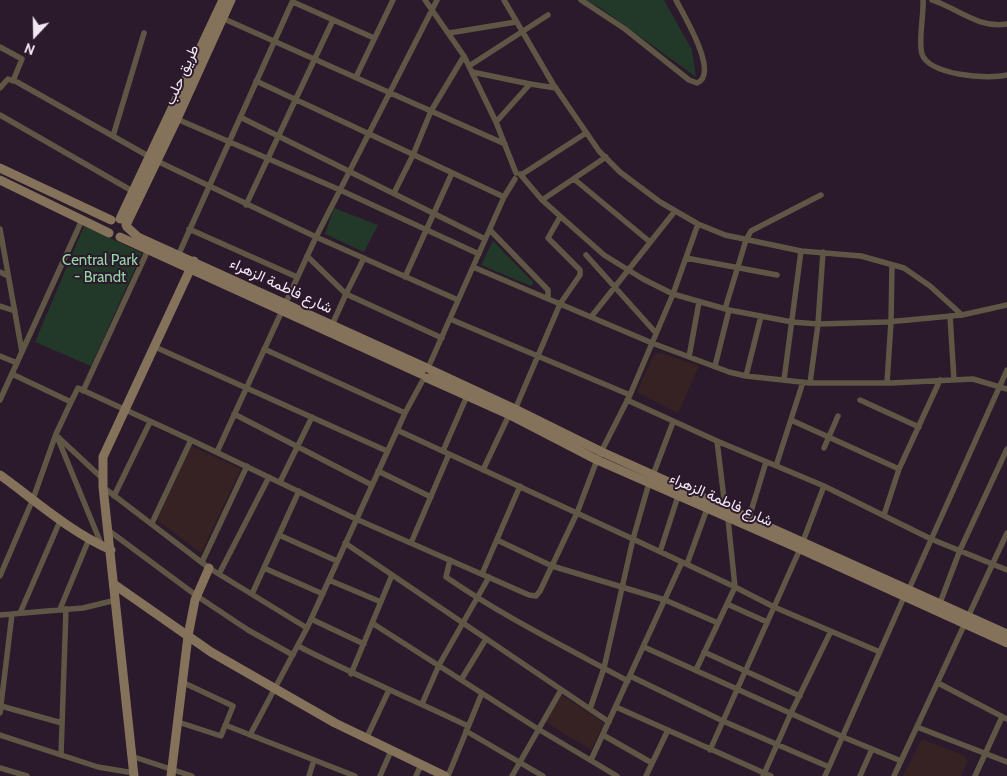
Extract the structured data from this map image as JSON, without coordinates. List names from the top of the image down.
{
  "streets": {
    "main road": ["طريق حلب", "شارع فاطمة الزهراء"]
  },
  "parks": ["Central Park - Brandt"],
  "north": "bottom"
}
